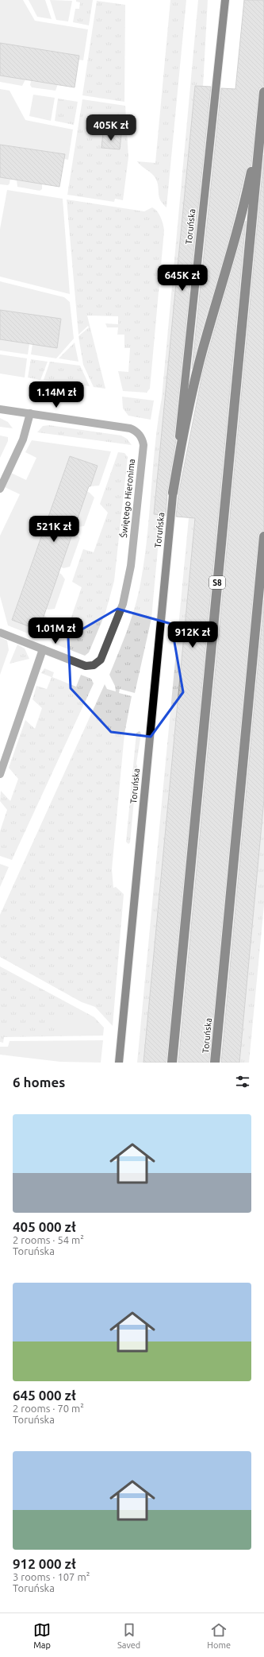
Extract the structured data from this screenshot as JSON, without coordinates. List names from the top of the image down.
{
  "streets": {
    "highway": ["Toruńska", "S8"],
    "street": ["Świętego Hieronima"]
  },
  "page": {
    "price": [
      "405K zł",
      "645K zł",
      "1.14M zł",
      "521K zł",
      "1.01M zł",
      "912K zł"
    ],
    "heading": "6 homes",
    "list": [
      {
        "name": "405 000 zł",
        "note": "2 rooms · 54 m² · Toruńska"
      },
      {
        "name": "645 000 zł",
        "note": "2 rooms · 70 m² · Toruńska"
      },
      {
        "name": "912 000 zł",
        "note": "3 rooms · 107 m² · Toruńska"
      }
    ],
    "tabs": ["Map", "Saved", "Home"]
  }
}
